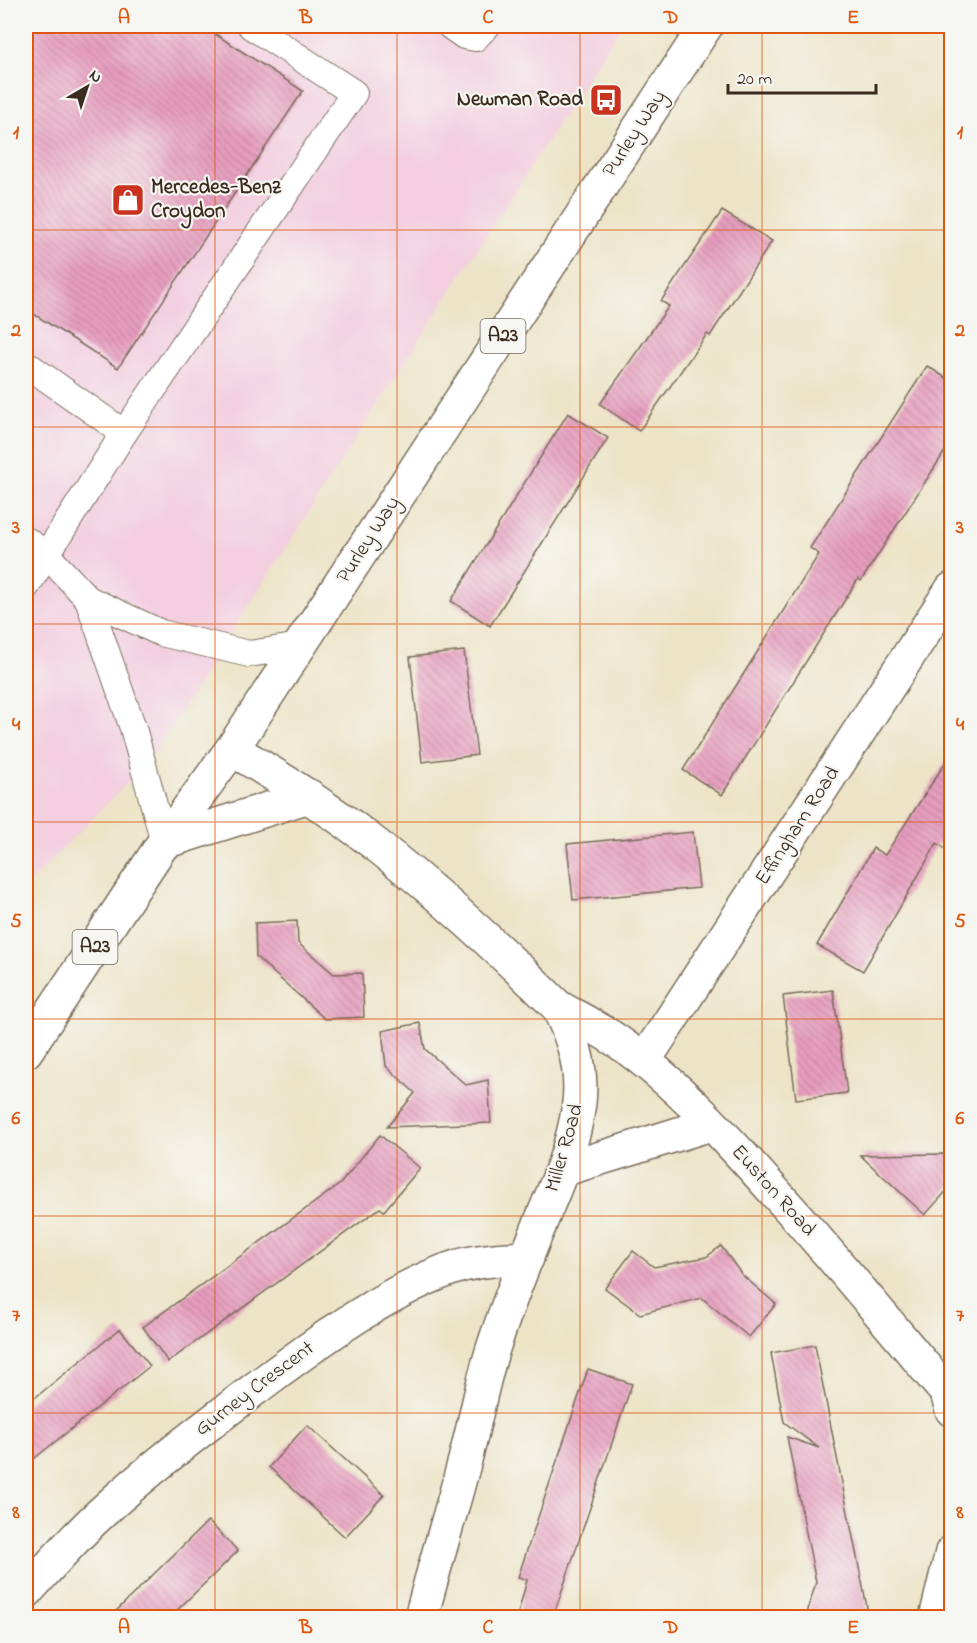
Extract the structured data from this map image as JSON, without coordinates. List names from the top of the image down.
{
  "streets": {
    "main road": [
      "Purley Way",
      "A23",
      "Effingham Road",
      "Miller Road",
      "Euston Road",
      "Gurney Crescent"
    ]
  },
  "crossings": [
    ["Purley Way", "Miller Road"],
    ["Effingham Road", "Euston Road"],
    ["Miller Road", "Euston Road"],
    ["Miller Road", "Gurney Crescent"]
  ],
  "places": {
    "bus stop": ["Newman Road"],
    "shop": ["Mercedes-Benz Croydon"]
  },
  "scale_bar": "20 m",
  "north": "top right",
  "grid": {
    "columns": [
      "A",
      "B",
      "C",
      "D",
      "E"
    ],
    "rows": [
      "1",
      "2",
      "3",
      "4",
      "5",
      "6",
      "7",
      "8"
    ]
  }
}
